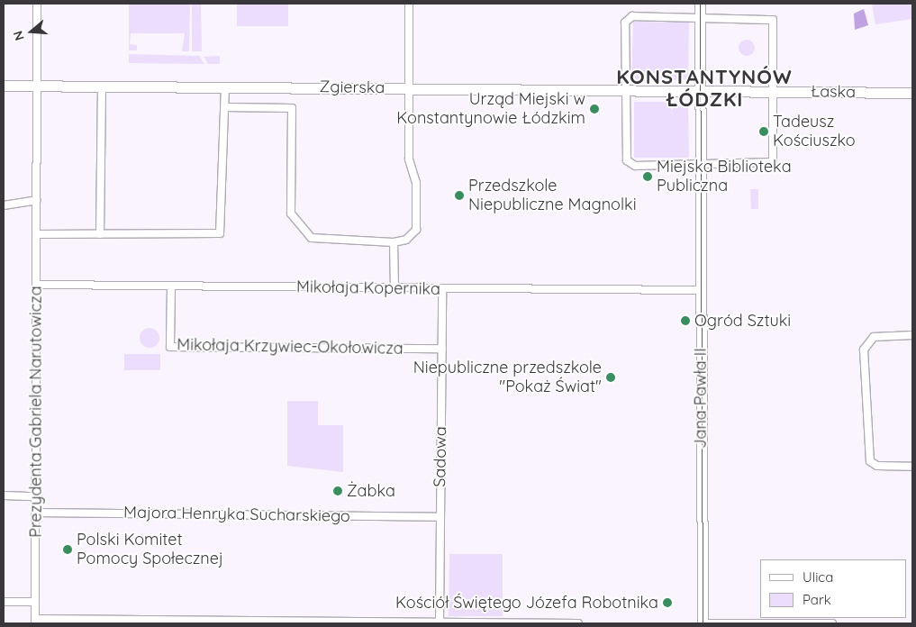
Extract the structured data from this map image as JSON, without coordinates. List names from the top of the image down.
{
  "streets": {
    "main road": ["Zgierska", "Łaska", "Jana Pawła II"],
    "street": [
      "Mikołaja Kopernika",
      "Mikołaja Krzywiec-Okołowicza",
      "Prezydenta Gabriela Narutowicza",
      "Sadowa",
      "Majora Henryka Sucharskiego"
    ]
  },
  "crossings": [
    ["Zgierska", "Łaska"],
    ["Zgierska", "Jana Pawła II"],
    ["Zgierska", "Prezydenta Gabriela Narutowicza"],
    ["Łaska", "Jana Pawła II"],
    ["Mikołaja Kopernika", "Mikołaja Krzywiec-Okołowicza"],
    ["Mikołaja Kopernika", "Jana Pawła II"],
    ["Mikołaja Kopernika", "Prezydenta Gabriela Narutowicza"],
    ["Mikołaja Kopernika", "Sadowa"],
    ["Mikołaja Krzywiec-Okołowicza", "Sadowa"],
    ["Prezydenta Gabriela Narutowicza", "Majora Henryka Sucharskiego"],
    ["Sadowa", "Majora Henryka Sucharskiego"]
  ],
  "districts": ["KONSTANTYNÓW ŁÓDZKI"],
  "places": [
    "Urząd Miejski w Konstantynowie Łódzkim",
    "Tadeusz Kościuszko",
    "Miejska Biblioteka Publiczna",
    "Przedszkole Niepubliczne Magnolki",
    "Ogród Sztuki",
    "Niepubliczne przedszkole \"Pokaż Świat\"",
    "Żabka",
    "Polski Komitet Pomocy Społecznej",
    "Kościół Świętego Józefa Robotnika"
  ],
  "legend": ["Ulica", "Park"],
  "north": "left"
}
